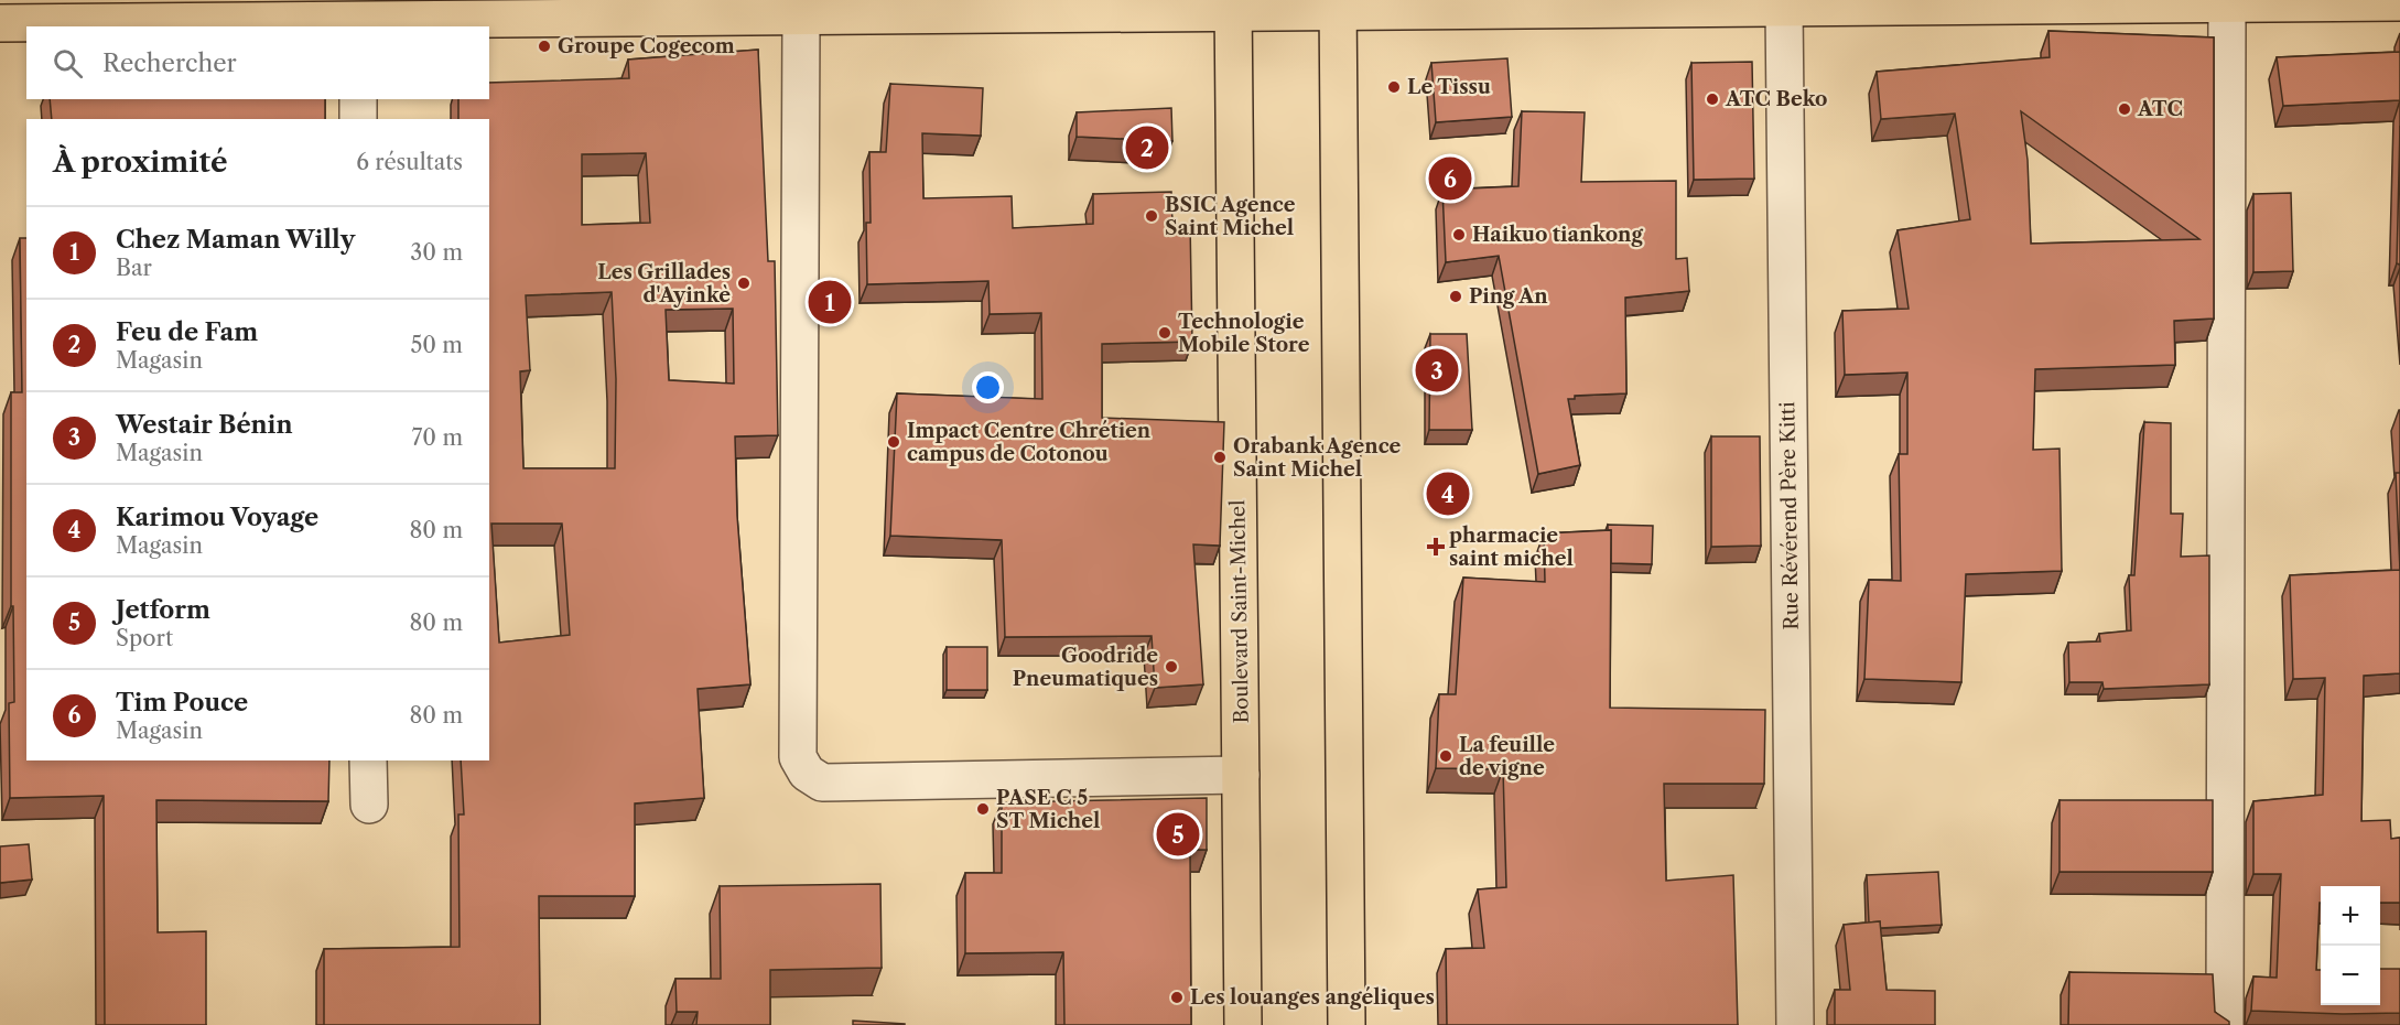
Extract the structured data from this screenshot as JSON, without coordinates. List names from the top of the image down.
{
  "streets": {
    "main road": ["Boulevard Saint-Michel"],
    "street": ["Rue Révérend Père Kitti"]
  },
  "places": {
    "other": [
      "Groupe Cogecom",
      "Le Tissu",
      "ATC Beko",
      "ATC",
      "BSIC Agence Saint Michel",
      "Haikuo tiankong",
      "Les Grillades d'Ayinkè",
      "Ping An",
      "Technologie Mobile Store",
      "Impact Centre Chrétien campus de Cotonou",
      "Orabank Agence Saint Michel",
      "Goodride Pneumatiques",
      "La feuille de vigne",
      "PASE C 5 ST Michel",
      "Les louanges angéliques"
    ],
    "health": ["pharmacie saint michel"]
  },
  "page": {
    "search": "Rechercher",
    "heading": ["À proximité", "6 résultats"],
    "pins": [
      "2",
      "6",
      "1",
      "3",
      "4",
      "5"
    ],
    "list": [
      {
        "mark": "1",
        "name": "Chez Maman Willy",
        "note": "Bar",
        "value": "30 m"
      },
      {
        "mark": "2",
        "name": "Feu de Fam",
        "note": "Magasin",
        "value": "50 m"
      },
      {
        "mark": "3",
        "name": "Westair Bénin",
        "note": "Magasin",
        "value": "70 m"
      },
      {
        "mark": "4",
        "name": "Karimou Voyage",
        "note": "Magasin",
        "value": "80 m"
      },
      {
        "mark": "5",
        "name": "Jetform",
        "note": "Sport",
        "value": "80 m"
      },
      {
        "mark": "6",
        "name": "Tim Pouce",
        "note": "Magasin",
        "value": "80 m"
      }
    ],
    "map_buttons": ["+", "−"]
  }
}
